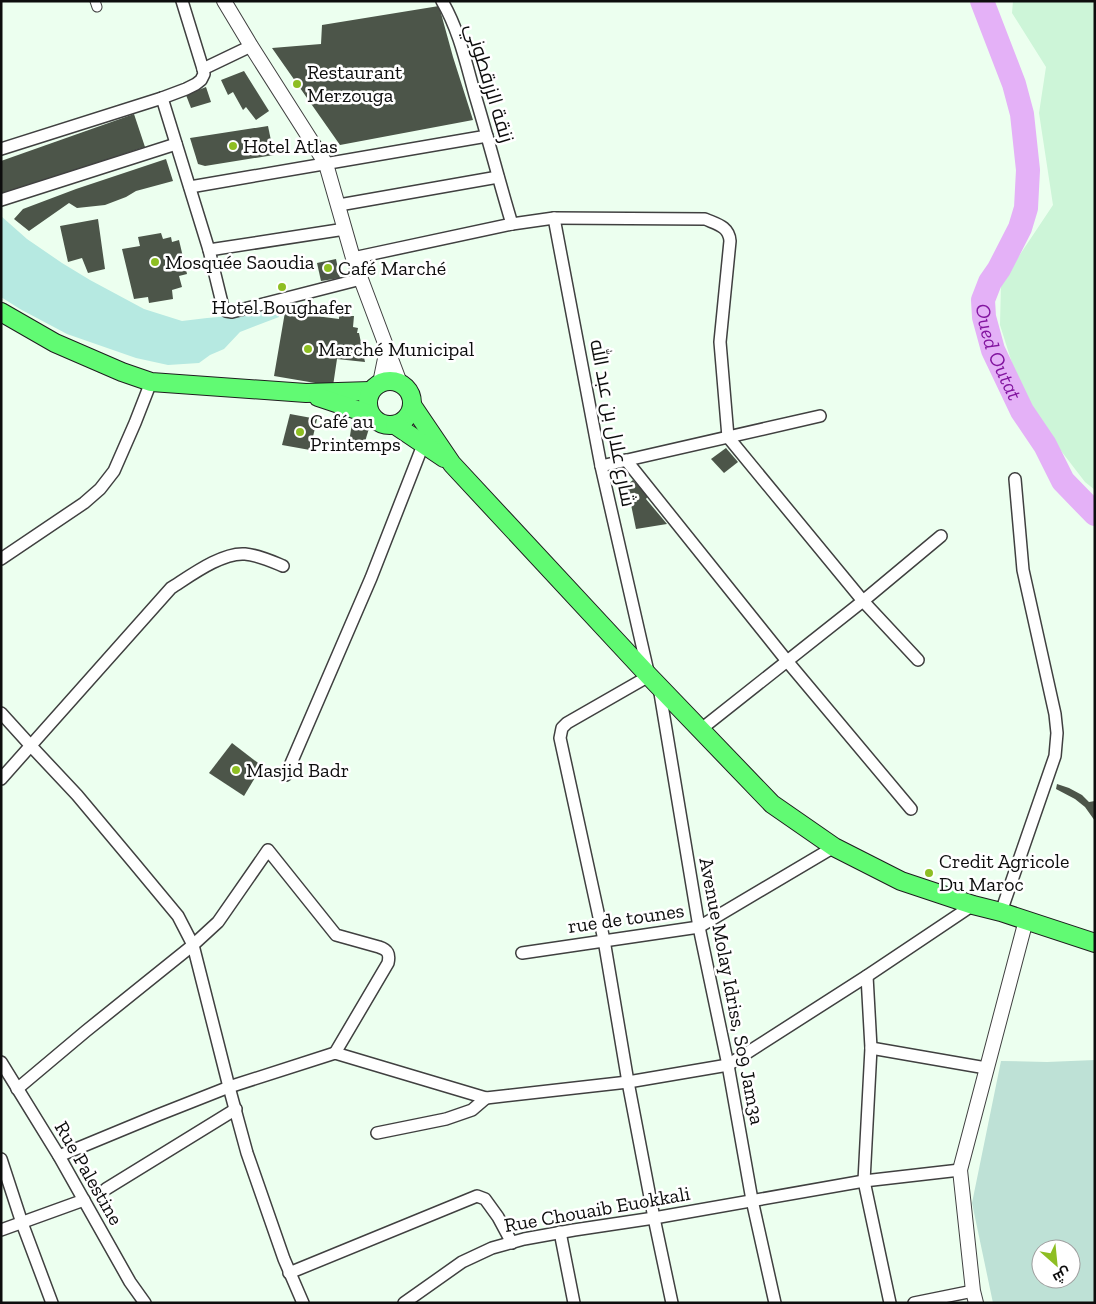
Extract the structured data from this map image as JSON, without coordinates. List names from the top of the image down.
{
  "streets": {
    "street": [
      "زنقة الزرقطوني",
      "شارع علال بن عبد الله",
      "rue de tounes",
      "Avenue Molay Idriss, So9 Jam3a",
      "Rue Palestine",
      "Rue Chouaib Euokkali"
    ]
  },
  "crossings": [
    ["شارع علال بن عبد الله", "Avenue Molay Idriss, So9 Jam3a"],
    ["rue de tounes", "Avenue Molay Idriss, So9 Jam3a"],
    ["Avenue Molay Idriss, So9 Jam3a", "Rue Chouaib Euokkali"]
  ],
  "water": ["Oued Outat"],
  "places": [
    "Restaurant Merzouga",
    "Hotel Atlas",
    "Mosquée Saoudia",
    "Café Marché",
    "Hotel Boughafer",
    "Marché Municipal",
    "Café au Printemps",
    "Masjid Badr",
    "Credit Agricole Du Maroc"
  ],
  "north": "bottom right"
}
